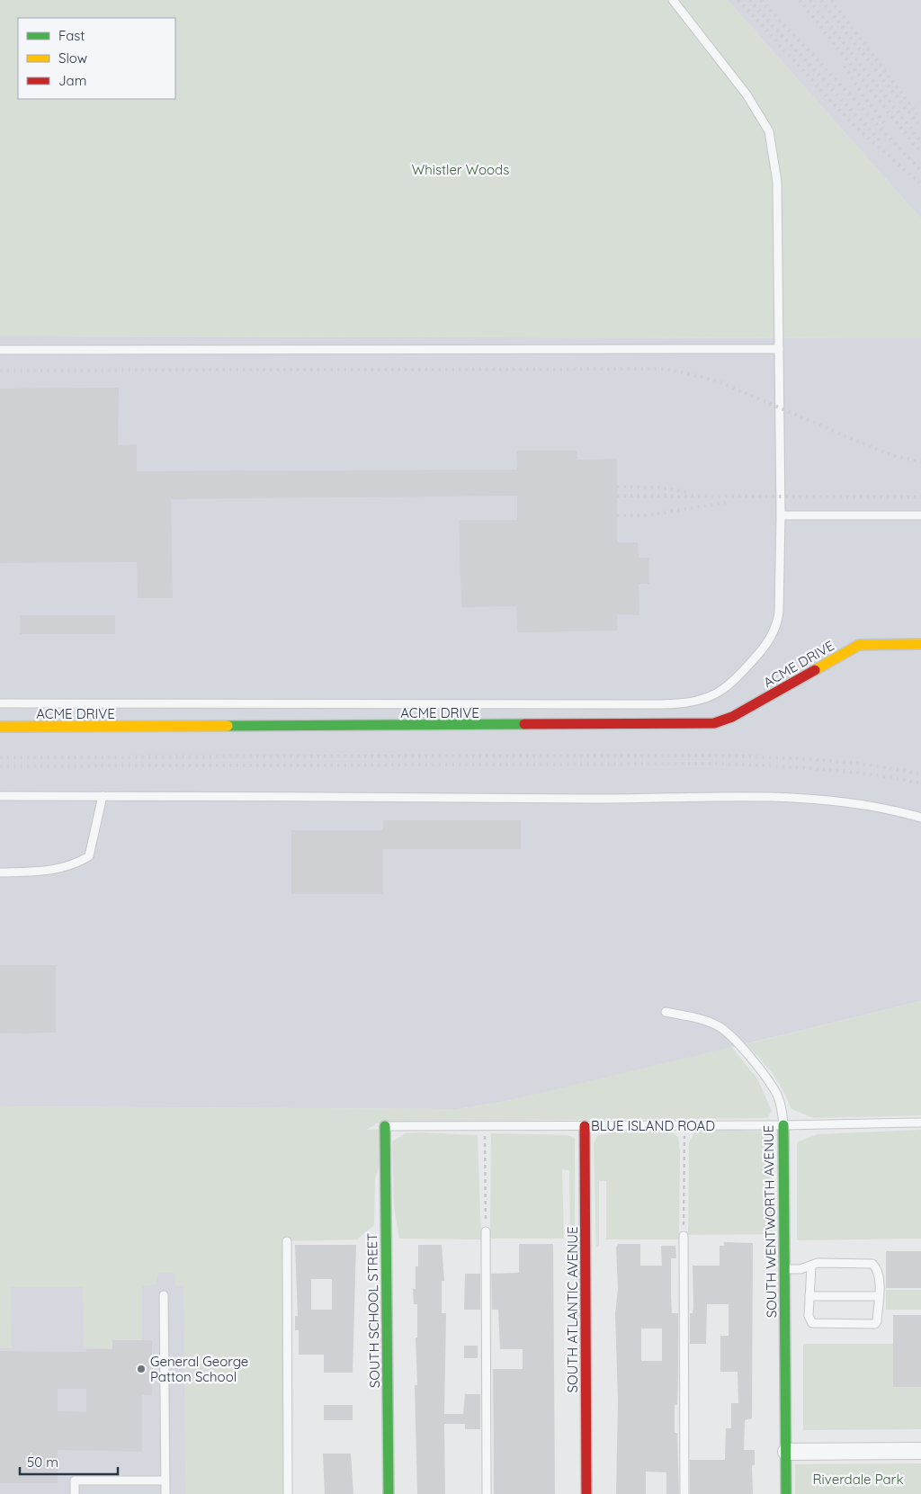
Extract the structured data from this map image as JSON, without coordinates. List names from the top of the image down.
{
  "streets": {
    "street": [
      "ACME DRIVE",
      "SOUTH WENTWORTH AVENUE",
      "SOUTH ATLANTIC AVENUE",
      "SOUTH SCHOOL STREET"
    ],
    "lane": ["BLUE ISLAND ROAD"]
  },
  "crossings": [
    ["BLUE ISLAND ROAD", "SOUTH WENTWORTH AVENUE"],
    ["BLUE ISLAND ROAD", "SOUTH ATLANTIC AVENUE"],
    ["BLUE ISLAND ROAD", "SOUTH SCHOOL STREET"]
  ],
  "parks": ["Whistler Woods", "Riverdale Park"],
  "places": ["General George Patton School"],
  "legend": ["Fast", "Slow", "Jam"],
  "scale_bar": "50 m"
}
